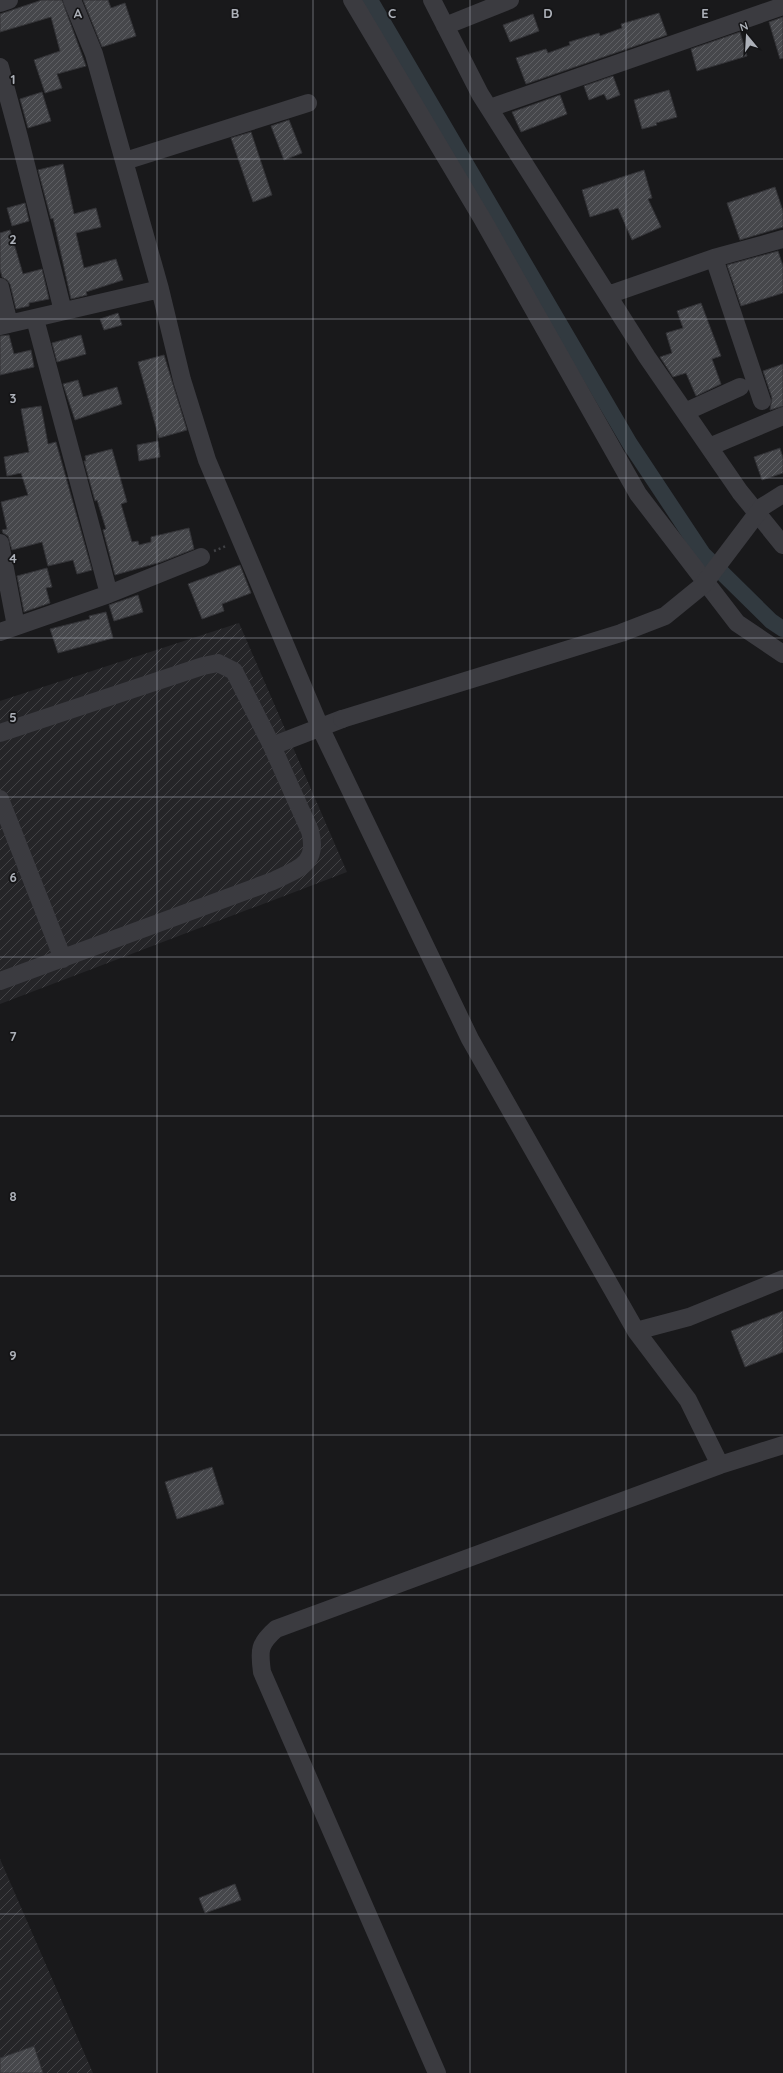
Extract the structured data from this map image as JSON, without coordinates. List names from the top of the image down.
{
  "north": "top",
  "grid": {
    "columns": [
      "A",
      "B",
      "C",
      "D",
      "E"
    ],
    "rows": [
      "1",
      "2",
      "3",
      "4",
      "5",
      "6",
      "7",
      "8",
      "9"
    ]
  }
}
